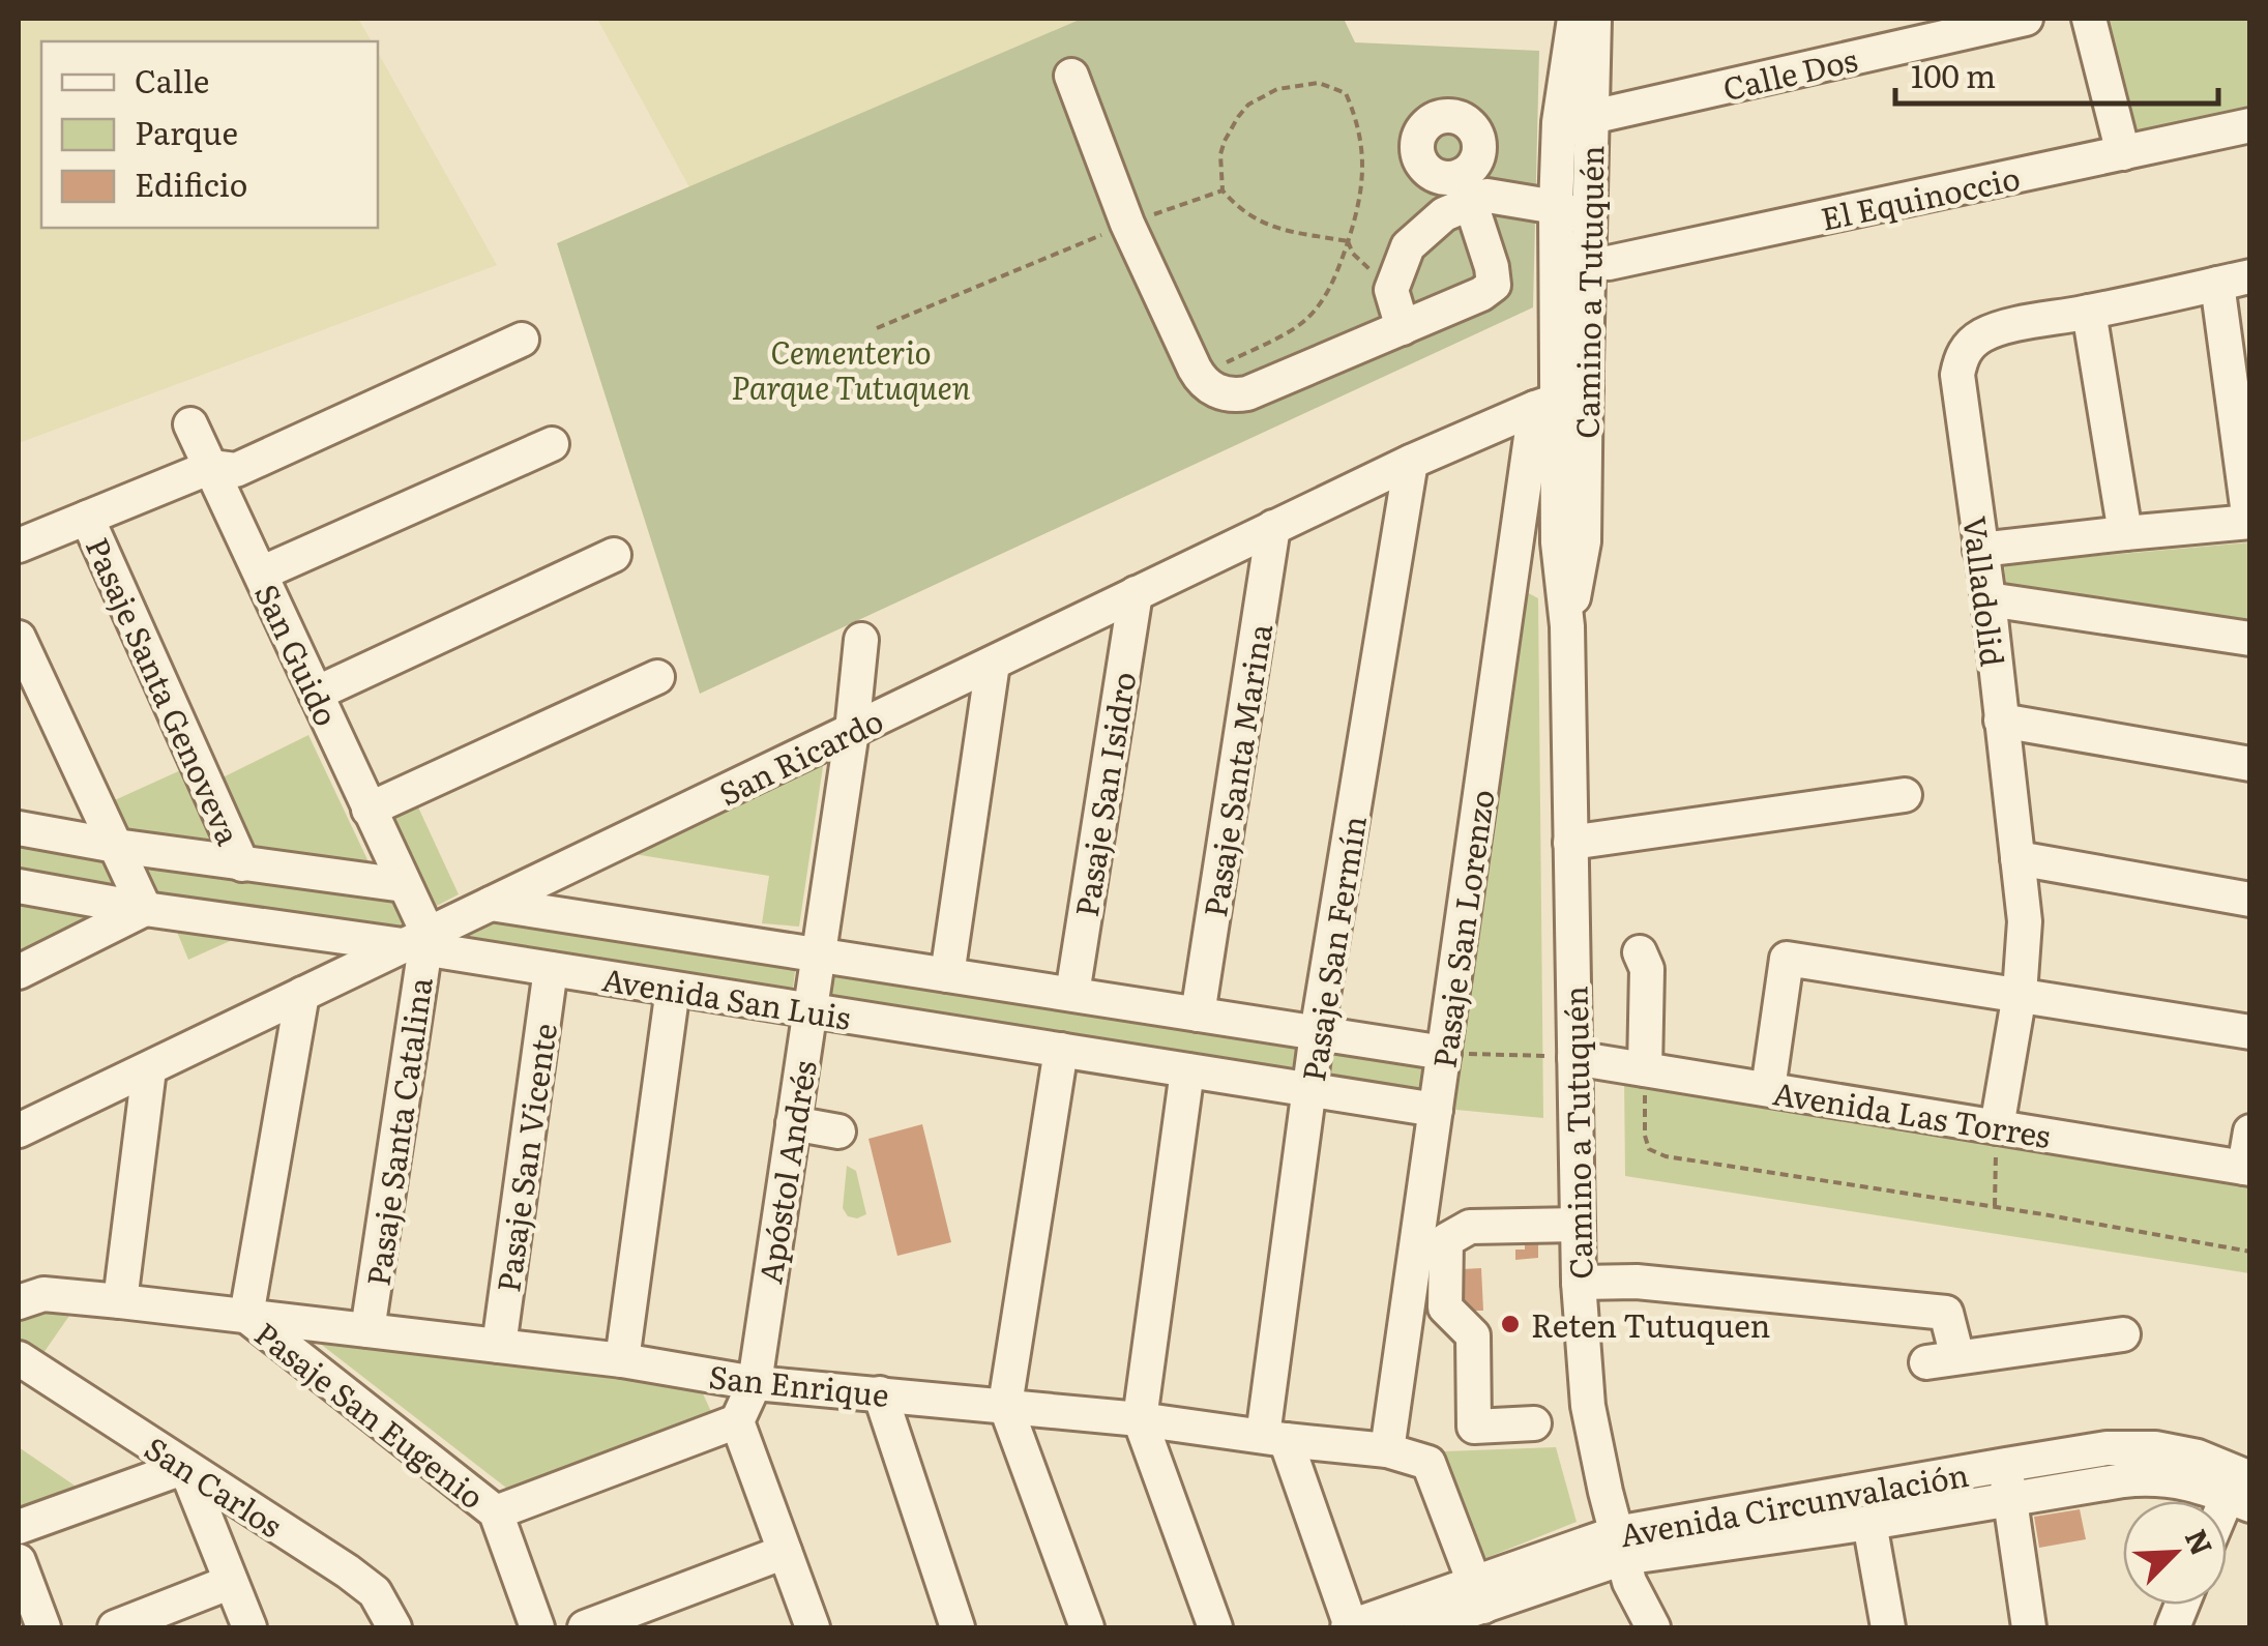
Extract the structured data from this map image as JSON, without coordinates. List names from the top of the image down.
{
  "streets": {
    "street": [
      "Calle Dos",
      "El Equinoccio",
      "Camino a Tutuquén",
      "Valladolid",
      "San Guido",
      "Pasaje Santa Genoveva",
      "San Ricardo",
      "Pasaje Santa Marina",
      "Pasaje San Isidro",
      "Pasaje San Lorenzo",
      "Pasaje San Fermín",
      "Avenida San Luis",
      "Avenida Las Torres",
      "Pasaje Santa Catalina",
      "Pasaje San Vicente",
      "Apóstol Andrés",
      "San Enrique",
      "Pasaje San Eugenio",
      "San Carlos",
      "Avenida Circunvalación"
    ]
  },
  "crossings": [
    ["Calle Dos", "Camino a Tutuquén"],
    ["El Equinoccio", "Camino a Tutuquén"],
    ["Camino a Tutuquén", "San Ricardo"],
    ["Camino a Tutuquén", "Pasaje San Lorenzo"],
    ["Camino a Tutuquén", "Avenida Las Torres"],
    ["Camino a Tutuquén", "Avenida Circunvalación"],
    ["Valladolid", "Avenida Las Torres"],
    ["San Ricardo", "Pasaje Santa Marina"],
    ["San Ricardo", "Pasaje San Isidro"],
    ["San Ricardo", "Pasaje San Lorenzo"],
    ["San Ricardo", "Pasaje San Fermín"],
    ["San Ricardo", "Avenida San Luis"],
    ["San Ricardo", "Pasaje Santa Catalina"],
    ["San Ricardo", "Apóstol Andrés"],
    ["Pasaje Santa Marina", "Avenida San Luis"],
    ["Pasaje San Isidro", "Avenida San Luis"],
    ["Pasaje San Lorenzo", "Avenida San Luis"],
    ["Pasaje San Lorenzo", "San Enrique"],
    ["Pasaje San Fermín", "Avenida San Luis"],
    ["Pasaje San Fermín", "San Enrique"],
    ["Avenida San Luis", "Pasaje Santa Catalina"],
    ["Avenida San Luis", "Pasaje San Vicente"],
    ["Avenida San Luis", "Apóstol Andrés"],
    ["Pasaje Santa Catalina", "San Enrique"],
    ["Pasaje San Vicente", "San Enrique"],
    ["Apóstol Andrés", "San Enrique"],
    ["San Enrique", "Pasaje San Eugenio"],
    ["San Enrique", "Avenida Circunvalación"]
  ],
  "parks": ["Cementerio Parque Tutuquen"],
  "places": ["Reten Tutuquen"],
  "legend": ["Calle", "Parque", "Edificio"],
  "scale_bar": "100 m",
  "north": "top right"
}
